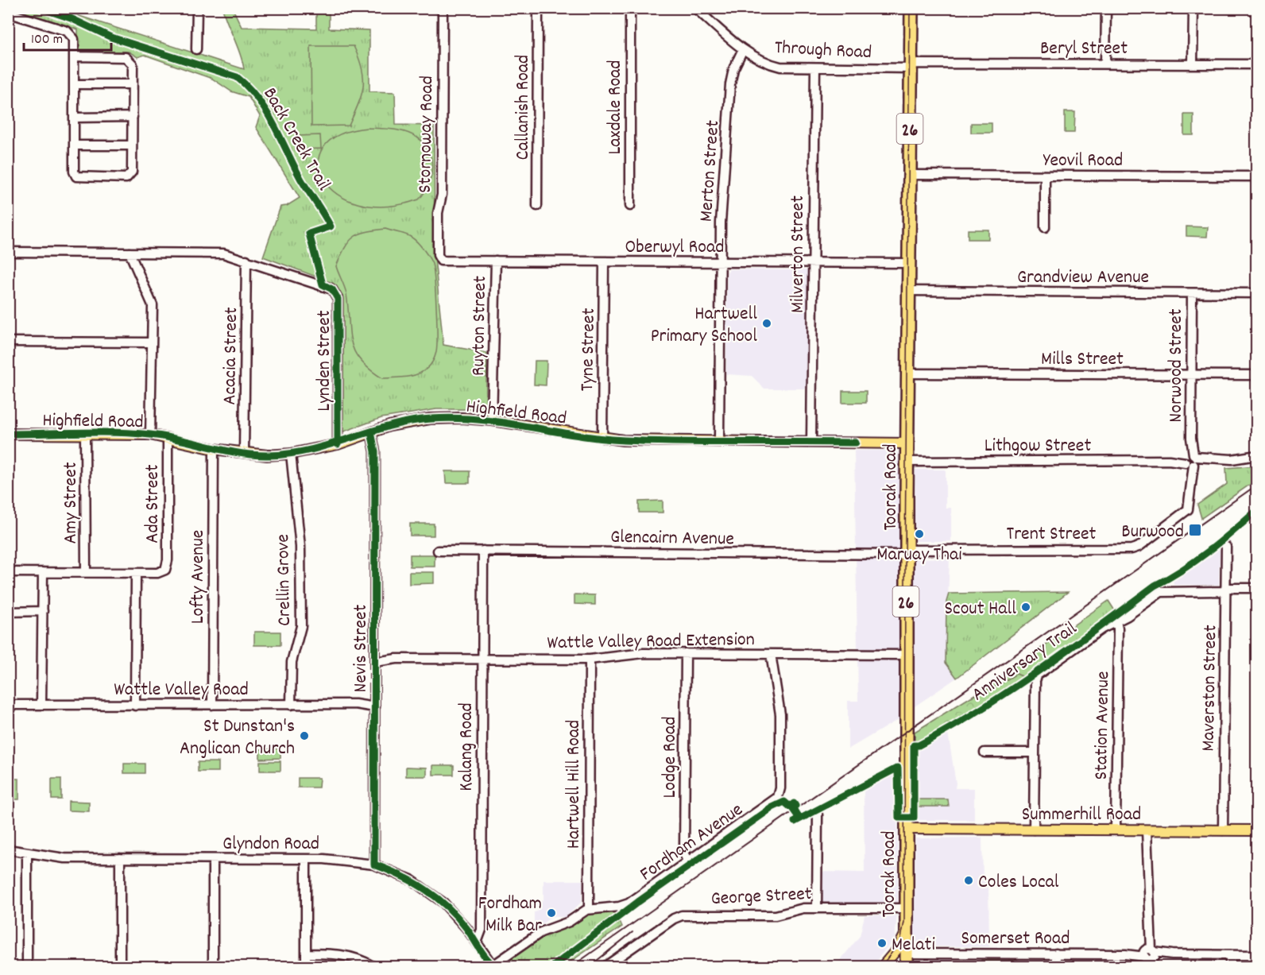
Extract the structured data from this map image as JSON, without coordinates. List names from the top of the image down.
{
  "streets": {
    "highway": ["26", "Toorak Road"],
    "main road": ["Highfield Road", "Summerhill Road"],
    "street": [
      "Beryl Street",
      "Through Road",
      "Callanish Road",
      "Laxdale Road",
      "Stornoway Road",
      "Yeovil Road",
      "Merton Street",
      "Oberwyl Road",
      "Milverton Street",
      "Grandview Avenue",
      "Ruyton Street",
      "Tyne Street",
      "Acacia Street",
      "Mills Street",
      "Lynden Street",
      "Norwood Street",
      "Lithgow Street",
      "Amy Street",
      "Ada Street",
      "Trent Street",
      "Glencairn Avenue",
      "Lofty Avenue",
      "Crellin Grove",
      "Wattle Valley Road Extension",
      "Nevis Street",
      "Wattle Valley Road",
      "Maverston Street",
      "Station Avenue",
      "Kalang Road",
      "Lodge Road",
      "Hartwell Hill Road",
      "Fordham Avenue",
      "Glyndon Road",
      "George Street",
      "Somerset Road"
    ],
    "cycle path": ["Back Creek Trail", "Anniversary Trail"]
  },
  "crossings": [
    ["Beryl Street", "Through Road"],
    ["Beryl Street", "Toorak Road"],
    ["Through Road", "Merton Street"],
    ["Through Road", "Milverton Street"],
    ["Through Road", "Toorak Road"],
    ["Stornoway Road", "Oberwyl Road"],
    ["Yeovil Road", "Toorak Road"],
    ["Merton Street", "Oberwyl Road"],
    ["Merton Street", "Highfield Road"],
    ["Oberwyl Road", "Milverton Street"],
    ["Oberwyl Road", "Ruyton Street"],
    ["Oberwyl Road", "Tyne Street"],
    ["Oberwyl Road", "Toorak Road"],
    ["Milverton Street", "Highfield Road"],
    ["Grandview Avenue", "Norwood Street"],
    ["Grandview Avenue", "Toorak Road"],
    ["Ruyton Street", "Highfield Road"],
    ["Tyne Street", "Highfield Road"],
    ["Acacia Street", "Lynden Street"],
    ["Acacia Street", "Highfield Road"],
    ["Mills Street", "Norwood Street"],
    ["Mills Street", "Toorak Road"],
    ["Lynden Street", "Highfield Road"],
    ["Norwood Street", "Lithgow Street"],
    ["Norwood Street", "Trent Street"],
    ["Highfield Road", "Toorak Road"],
    ["Highfield Road", "Amy Street"],
    ["Highfield Road", "Ada Street"],
    ["Highfield Road", "Lofty Avenue"],
    ["Highfield Road", "Crellin Grove"],
    ["Highfield Road", "Nevis Street"],
    ["Lithgow Street", "Toorak Road"],
    ["Lithgow Street", "Trent Street"],
    ["Toorak Road", "Trent Street"],
    ["Toorak Road", "Glencairn Avenue"],
    ["Toorak Road", "Wattle Valley Road Extension"],
    ["Toorak Road", "Summerhill Road"],
    ["Toorak Road", "George Street"],
    ["Toorak Road", "Somerset Road"],
    ["Trent Street", "Glencairn Avenue"],
    ["Glencairn Avenue", "Kalang Road"],
    ["Lofty Avenue", "Wattle Valley Road"],
    ["Crellin Grove", "Wattle Valley Road"],
    ["Wattle Valley Road Extension", "Nevis Street"],
    ["Wattle Valley Road Extension", "Kalang Road"],
    ["Wattle Valley Road Extension", "Lodge Road"],
    ["Wattle Valley Road Extension", "Hartwell Hill Road"],
    ["Wattle Valley Road Extension", "Fordham Avenue"],
    ["Nevis Street", "Wattle Valley Road"],
    ["Nevis Street", "Glyndon Road"],
    ["Maverston Street", "Summerhill Road"],
    ["Station Avenue", "Summerhill Road"],
    ["Kalang Road", "Glyndon Road"],
    ["Lodge Road", "Fordham Avenue"],
    ["Hartwell Hill Road", "Fordham Avenue"],
    ["Fordham Avenue", "Glyndon Road"]
  ],
  "places": {
    "other": [
      "Hartwell Primary School",
      "Maruay Thai",
      "Scout Hall",
      "St Dunstan's Anglican Church",
      "Coles Local",
      "Fordham Milk Bar",
      "Melati"
    ],
    "transit": ["Burwood"]
  },
  "scale_bar": "100 m"
}
